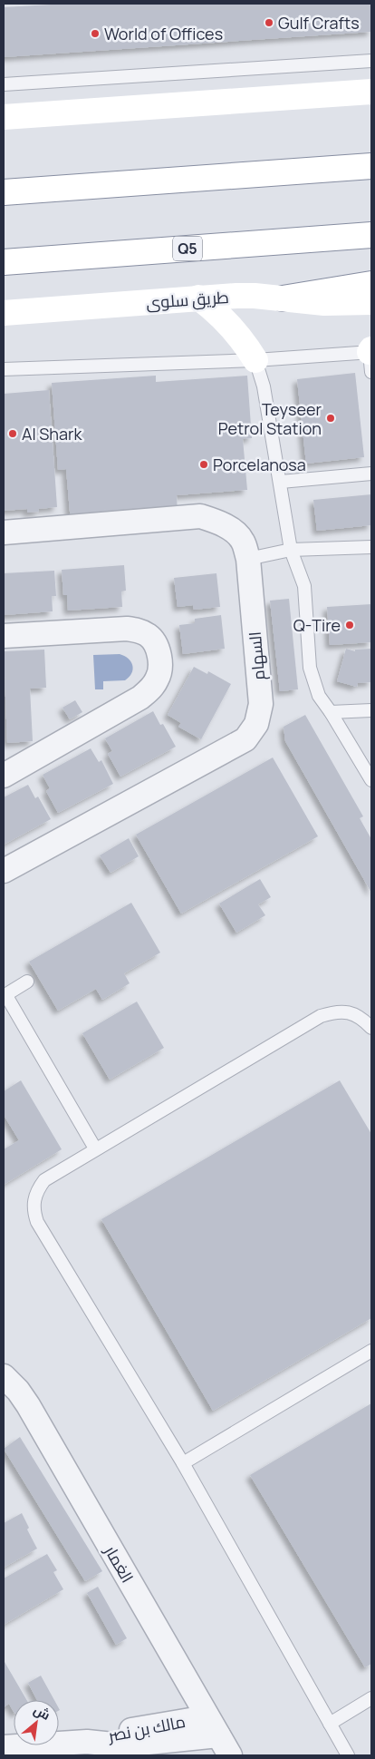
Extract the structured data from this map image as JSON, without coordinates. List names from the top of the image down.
{
  "streets": {
    "main road": ["Q5", "طريق سلوى"],
    "street": ["السهام", "الغمار", "مالك بن نصر"]
  },
  "crossings": [
    ["الغمار", "مالك بن نصر"]
  ],
  "places": [
    "Gulf Crafts",
    "World of Offices",
    "Teyseer Petrol Station",
    "Al Shark",
    "Porcelanosa",
    "Q-Tire"
  ],
  "north": "top right"
}
